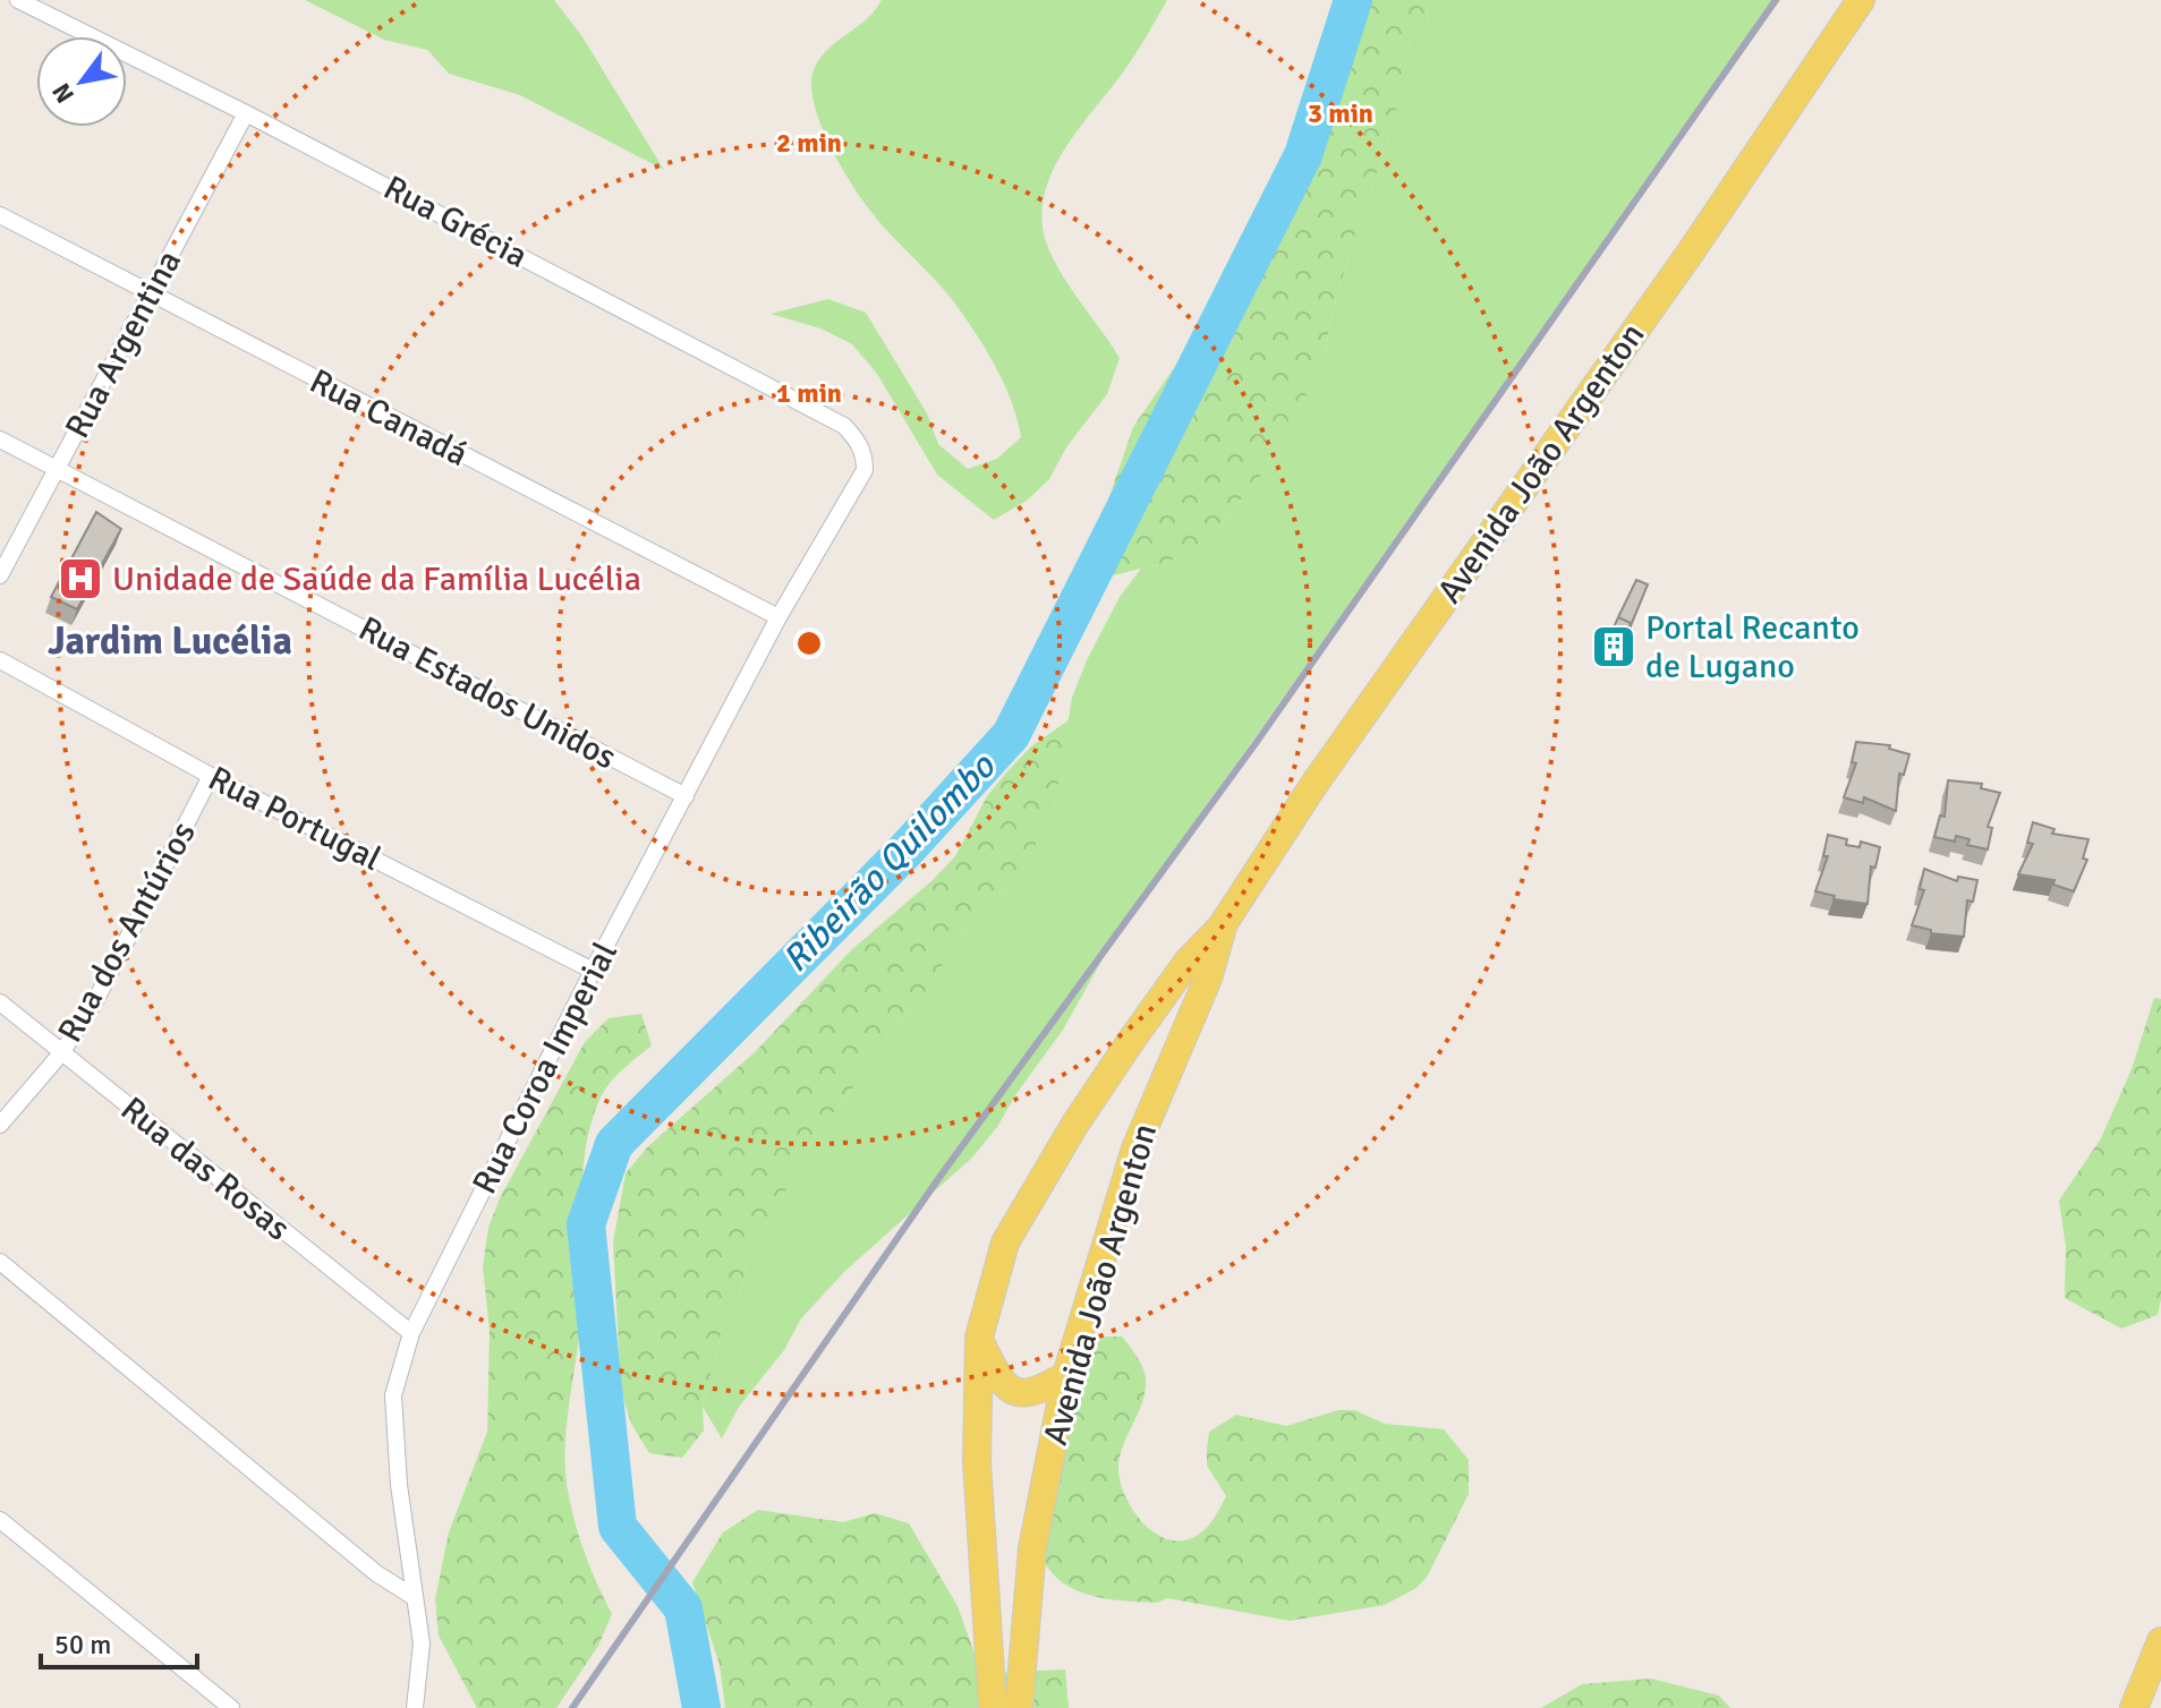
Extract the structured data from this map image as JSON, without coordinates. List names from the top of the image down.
{
  "streets": {
    "main road": ["Avenida João Argenton"],
    "street": [
      "Rua Grécia",
      "Rua Argentina",
      "Rua Canadá",
      "Rua Estados Unidos",
      "Rua Portugal",
      "Rua dos Antúrios",
      "Rua Coroa Imperial",
      "Rua das Rosas"
    ]
  },
  "crossings": [
    ["Rua Grécia", "Rua Argentina"],
    ["Rua Grécia", "Rua Coroa Imperial"],
    ["Rua Argentina", "Rua Canadá"],
    ["Rua Argentina", "Rua Estados Unidos"],
    ["Rua Canadá", "Rua Coroa Imperial"],
    ["Rua Estados Unidos", "Rua Coroa Imperial"],
    ["Rua Portugal", "Rua dos Antúrios"],
    ["Rua Portugal", "Rua Coroa Imperial"],
    ["Rua dos Antúrios", "Rua das Rosas"],
    ["Rua Coroa Imperial", "Rua das Rosas"]
  ],
  "districts": ["Jardim Lucélia"],
  "water": ["Ribeirão Quilombo"],
  "places": {
    "hospital": ["Unidade de Saúde da Família Lucélia"],
    "building": ["Portal Recanto de Lugano"]
  },
  "scale_bar": "50 m",
  "north": "bottom left",
  "rings": ["3 min", "2 min", "1 min"]
}
